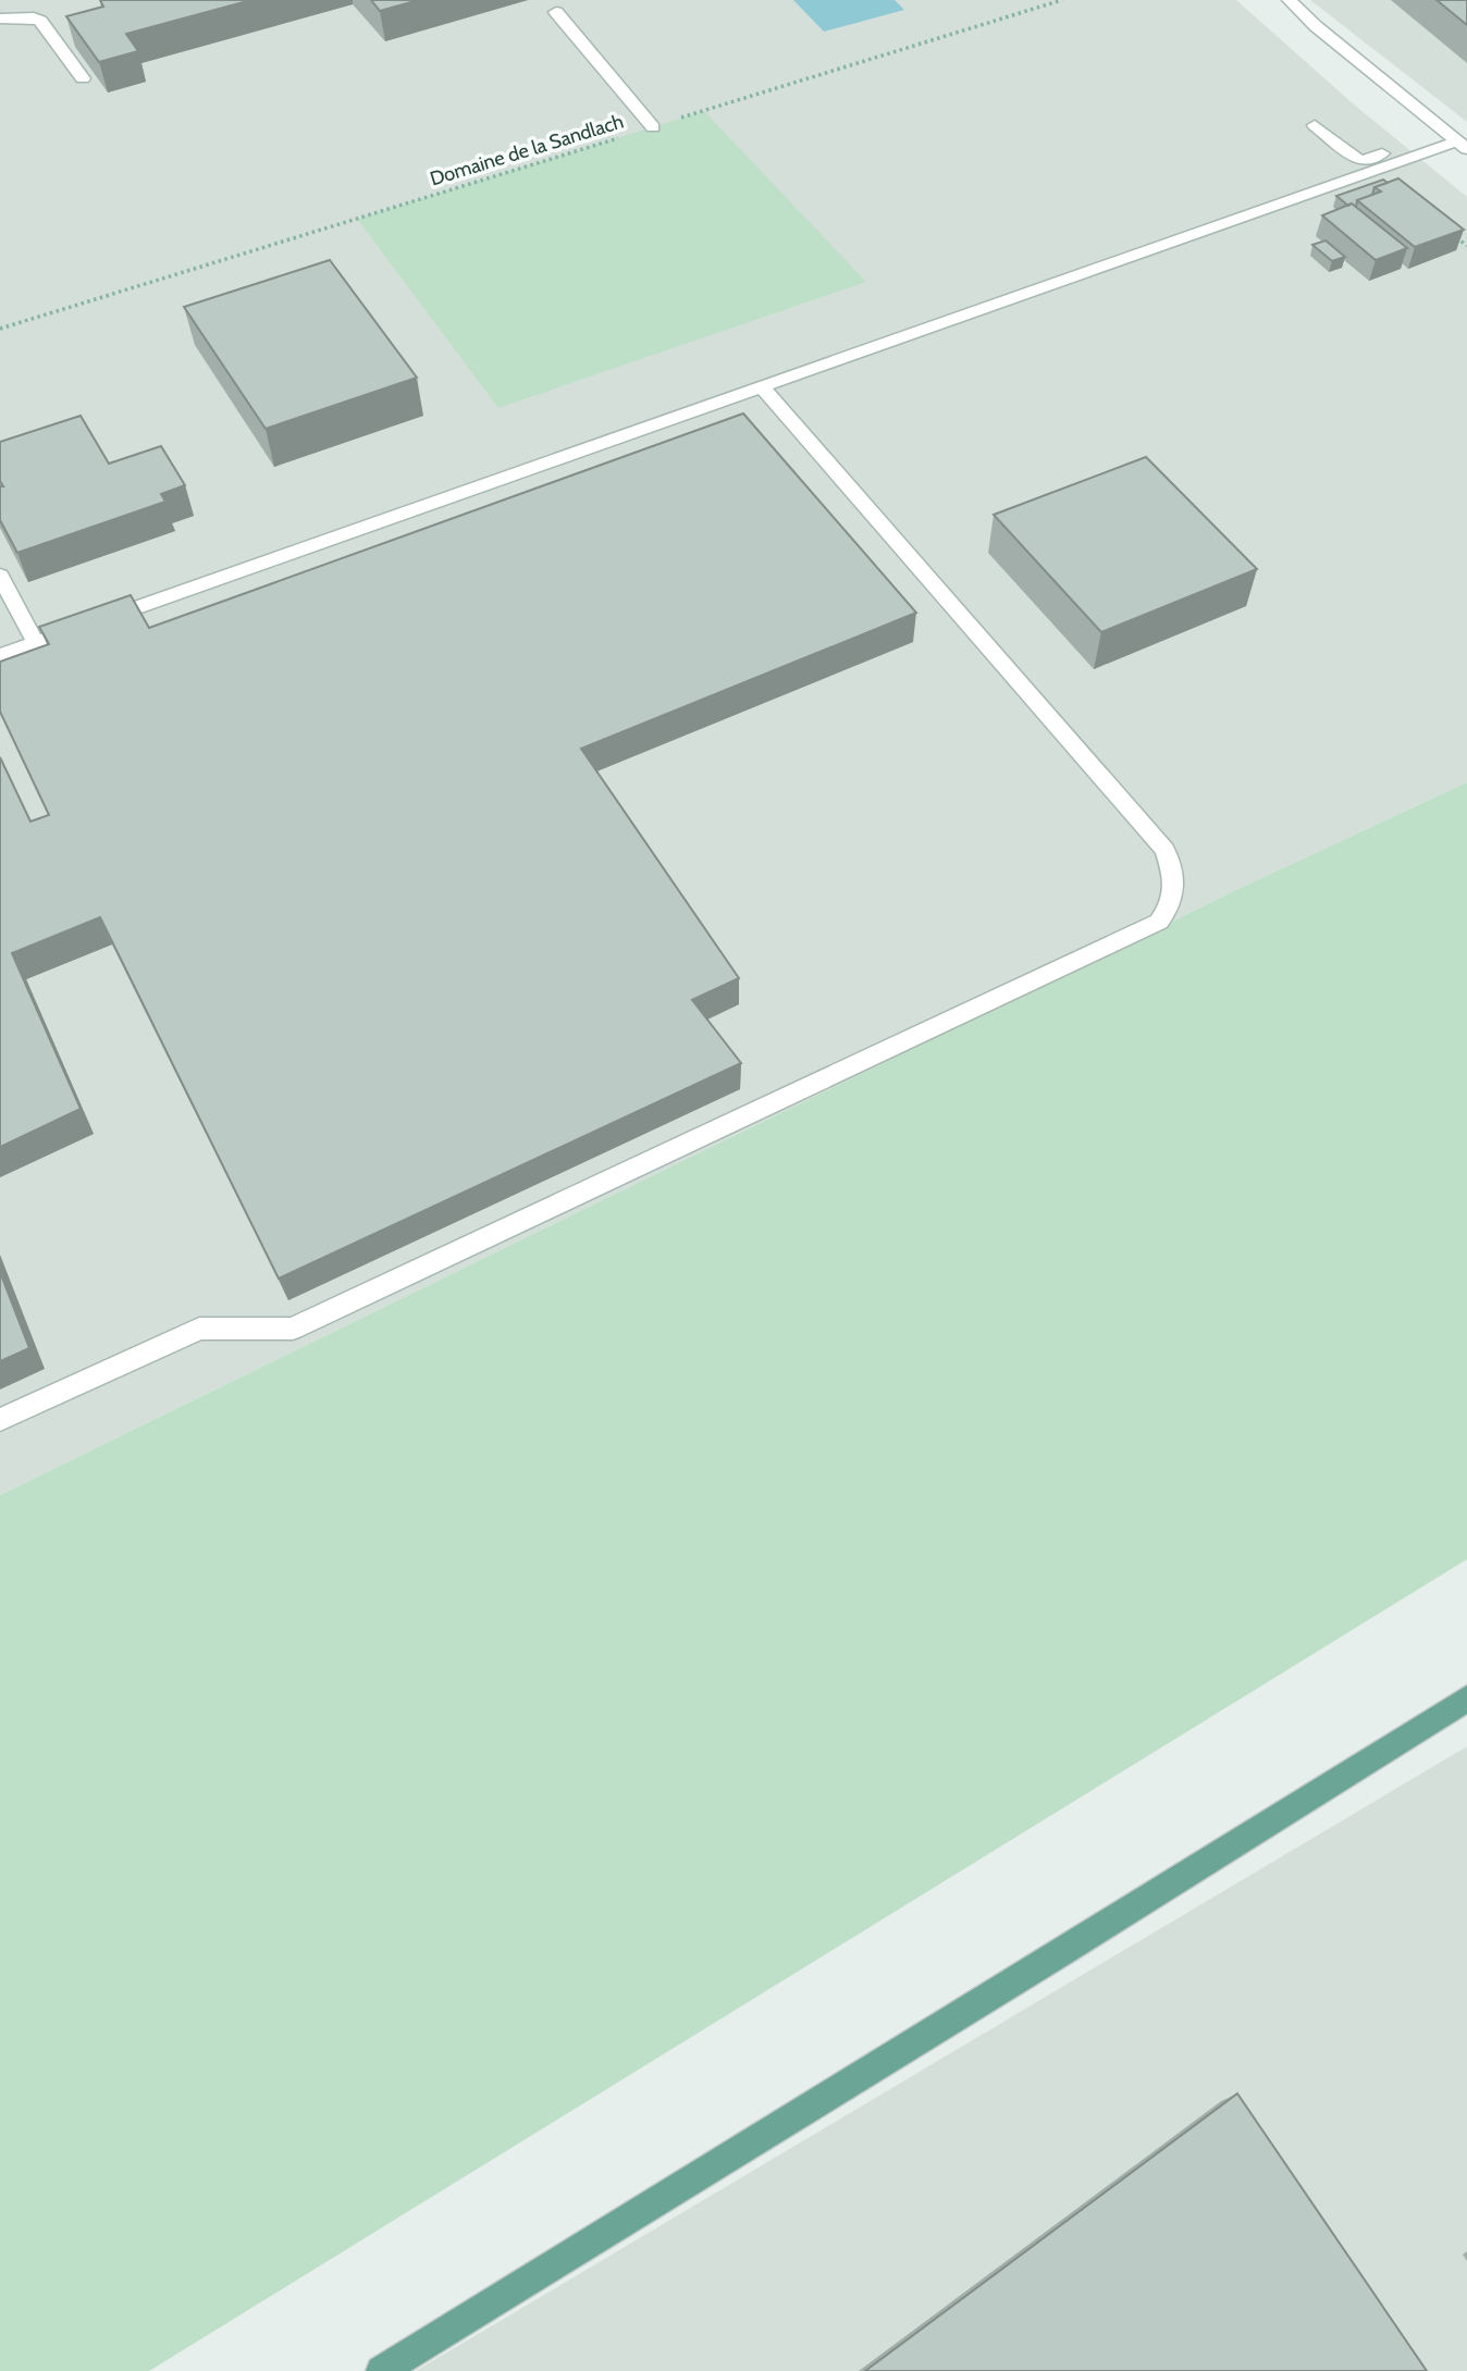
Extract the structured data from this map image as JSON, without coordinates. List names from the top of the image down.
{
  "streets": {
    "path": ["Domaine de la Sandlach"]
  }
}
